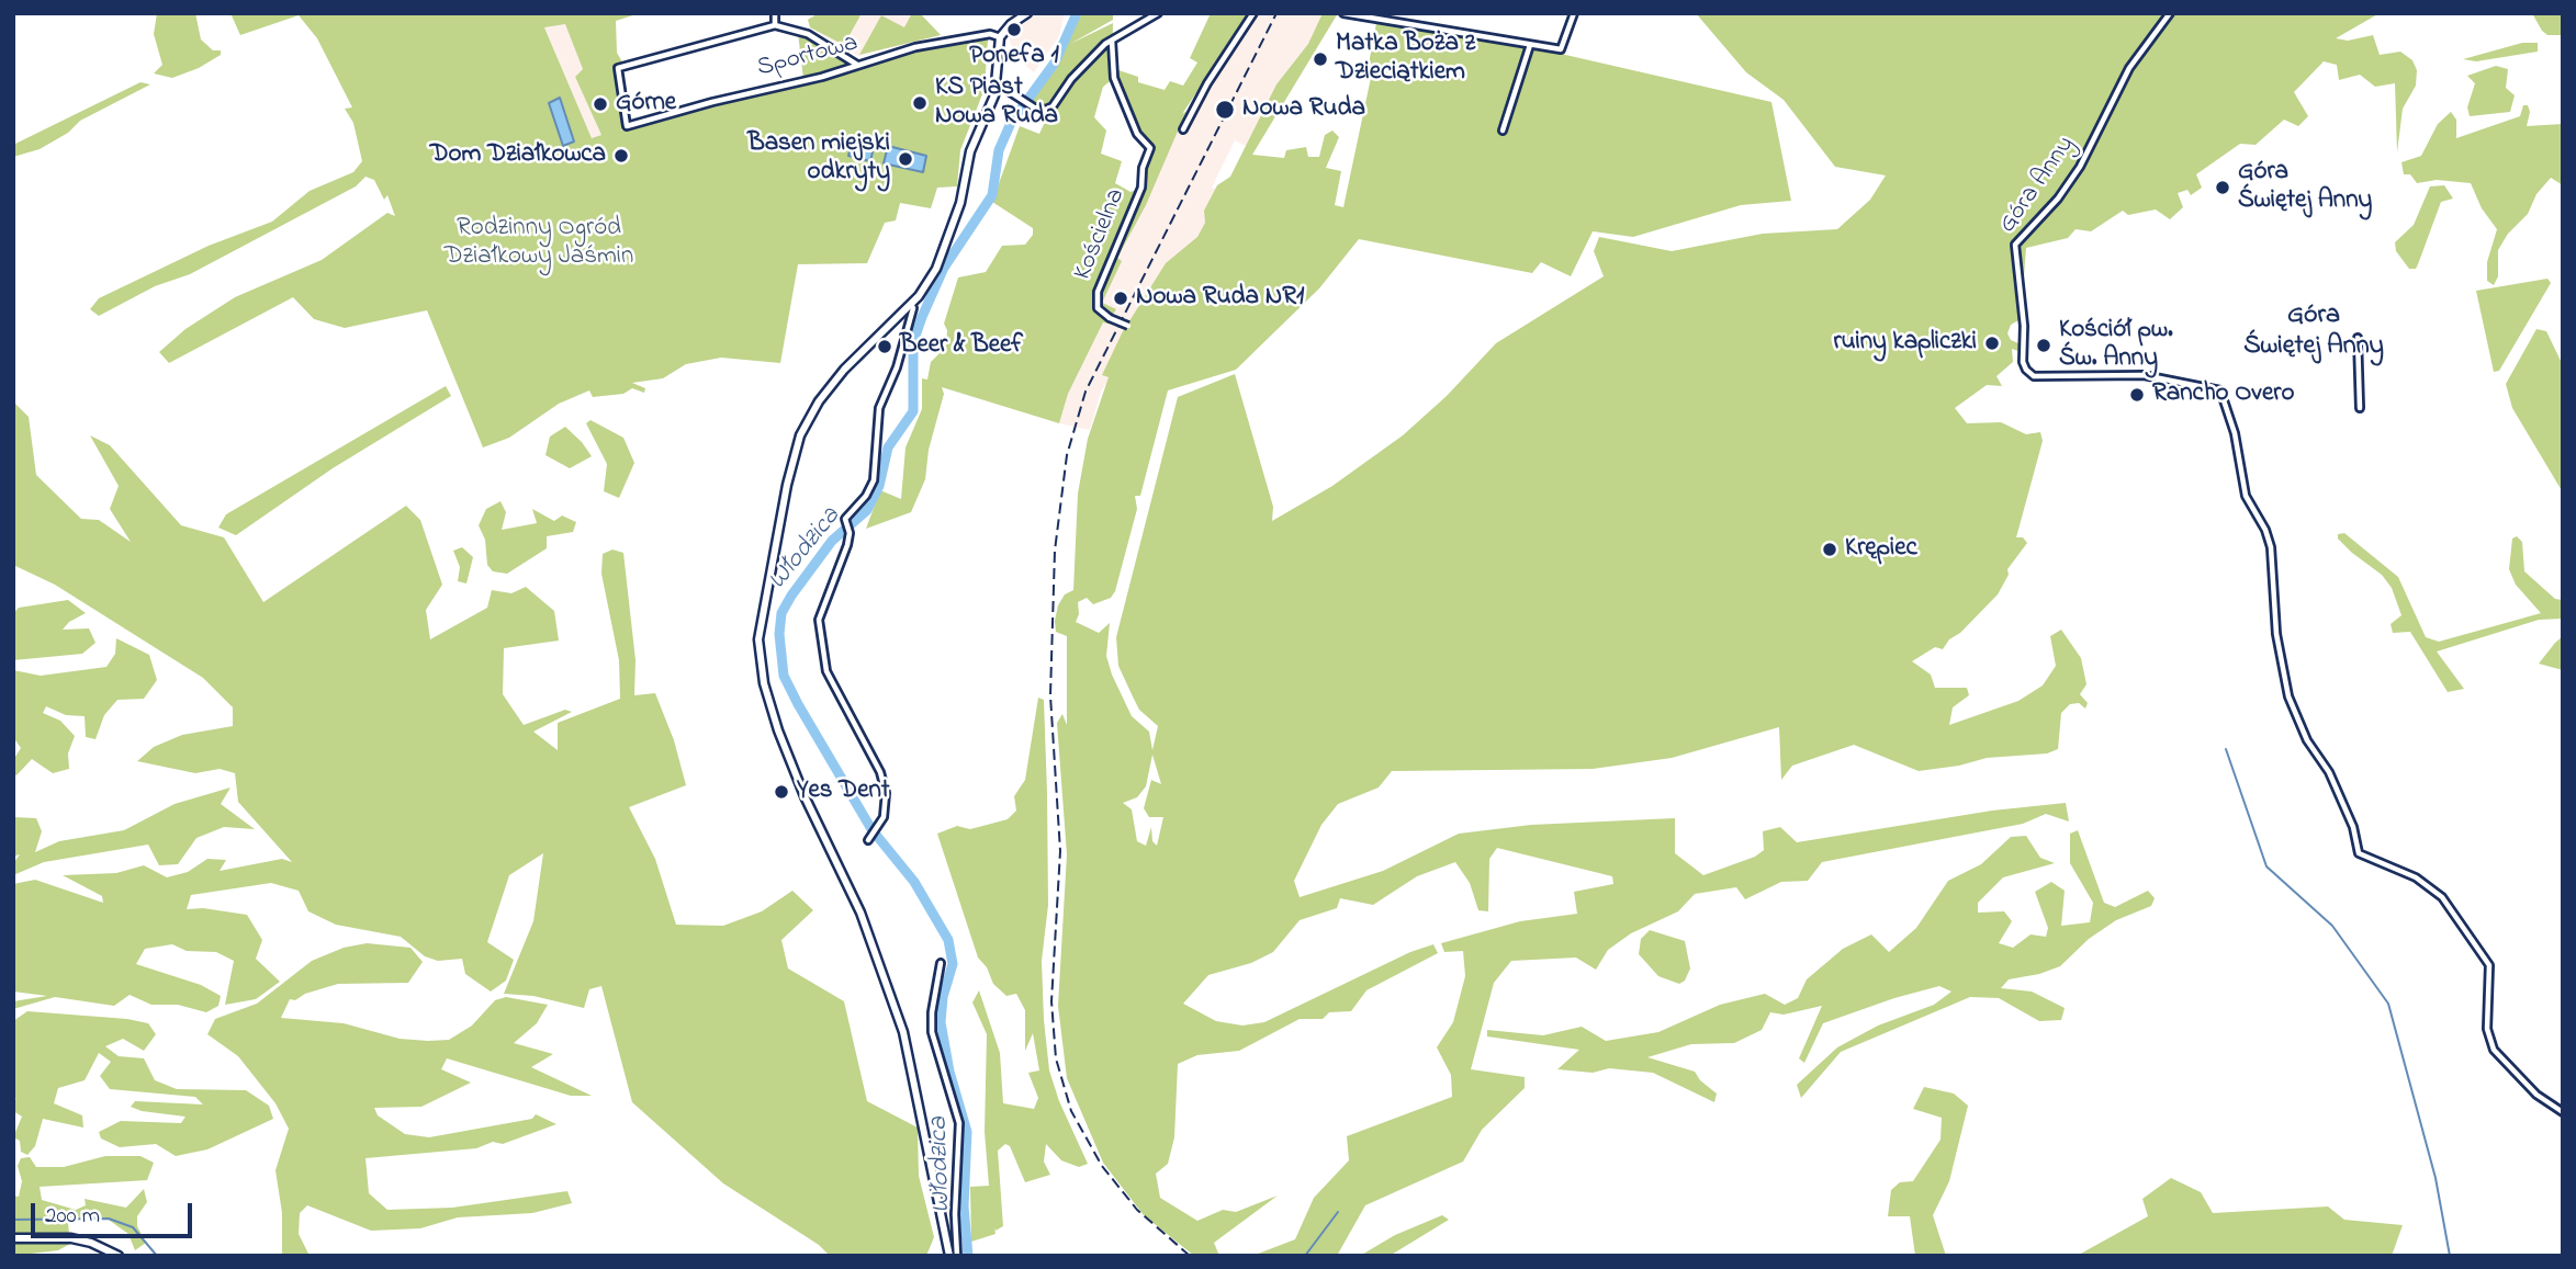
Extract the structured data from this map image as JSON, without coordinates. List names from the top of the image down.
{
  "streets": {
    "street": ["Sportowa", "Góra Anny", "Kościelna"]
  },
  "districts": ["Góra Świętej Anny"],
  "water": ["Włodzica"],
  "parks": ["Rodzinny Ogród Działkowy Jaśmin"],
  "places": [
    "Ponefa 1",
    "Matka Boża z Dzieciątkiem",
    "KS Piast Nowa Ruda",
    "Górne",
    "Nowa Ruda",
    "Dom Działkowca",
    "Basen miejski odkryty",
    "Góra Świętej Anny",
    "Nowa Ruda NR1",
    "ruiny kapliczki",
    "Kościół pw. Św. Anny",
    "Beer & Beef",
    "Rancho Overo",
    "Krępiec",
    "Yes Dent"
  ],
  "scale_bar": "200 m"
}
